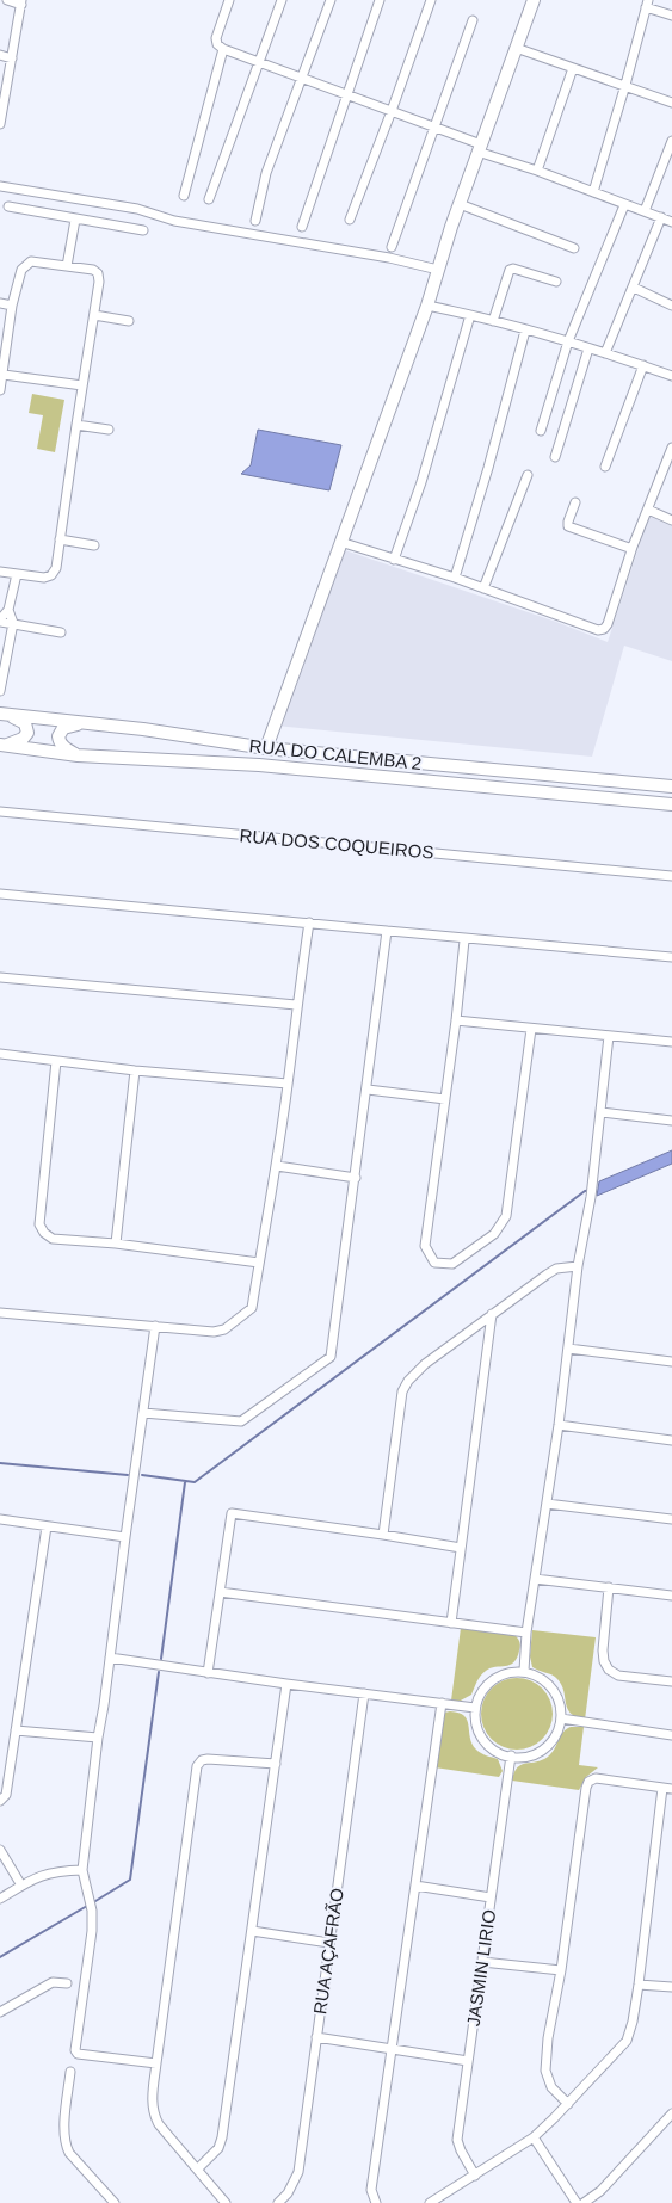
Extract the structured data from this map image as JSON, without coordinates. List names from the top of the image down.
{
  "streets": {
    "main road": ["RUA DO CALEMBA 2"],
    "street": ["RUA DOS COQUEIROS", "RUA AÇAFRÃO", "JASMIN LIRIO"]
  }
}
